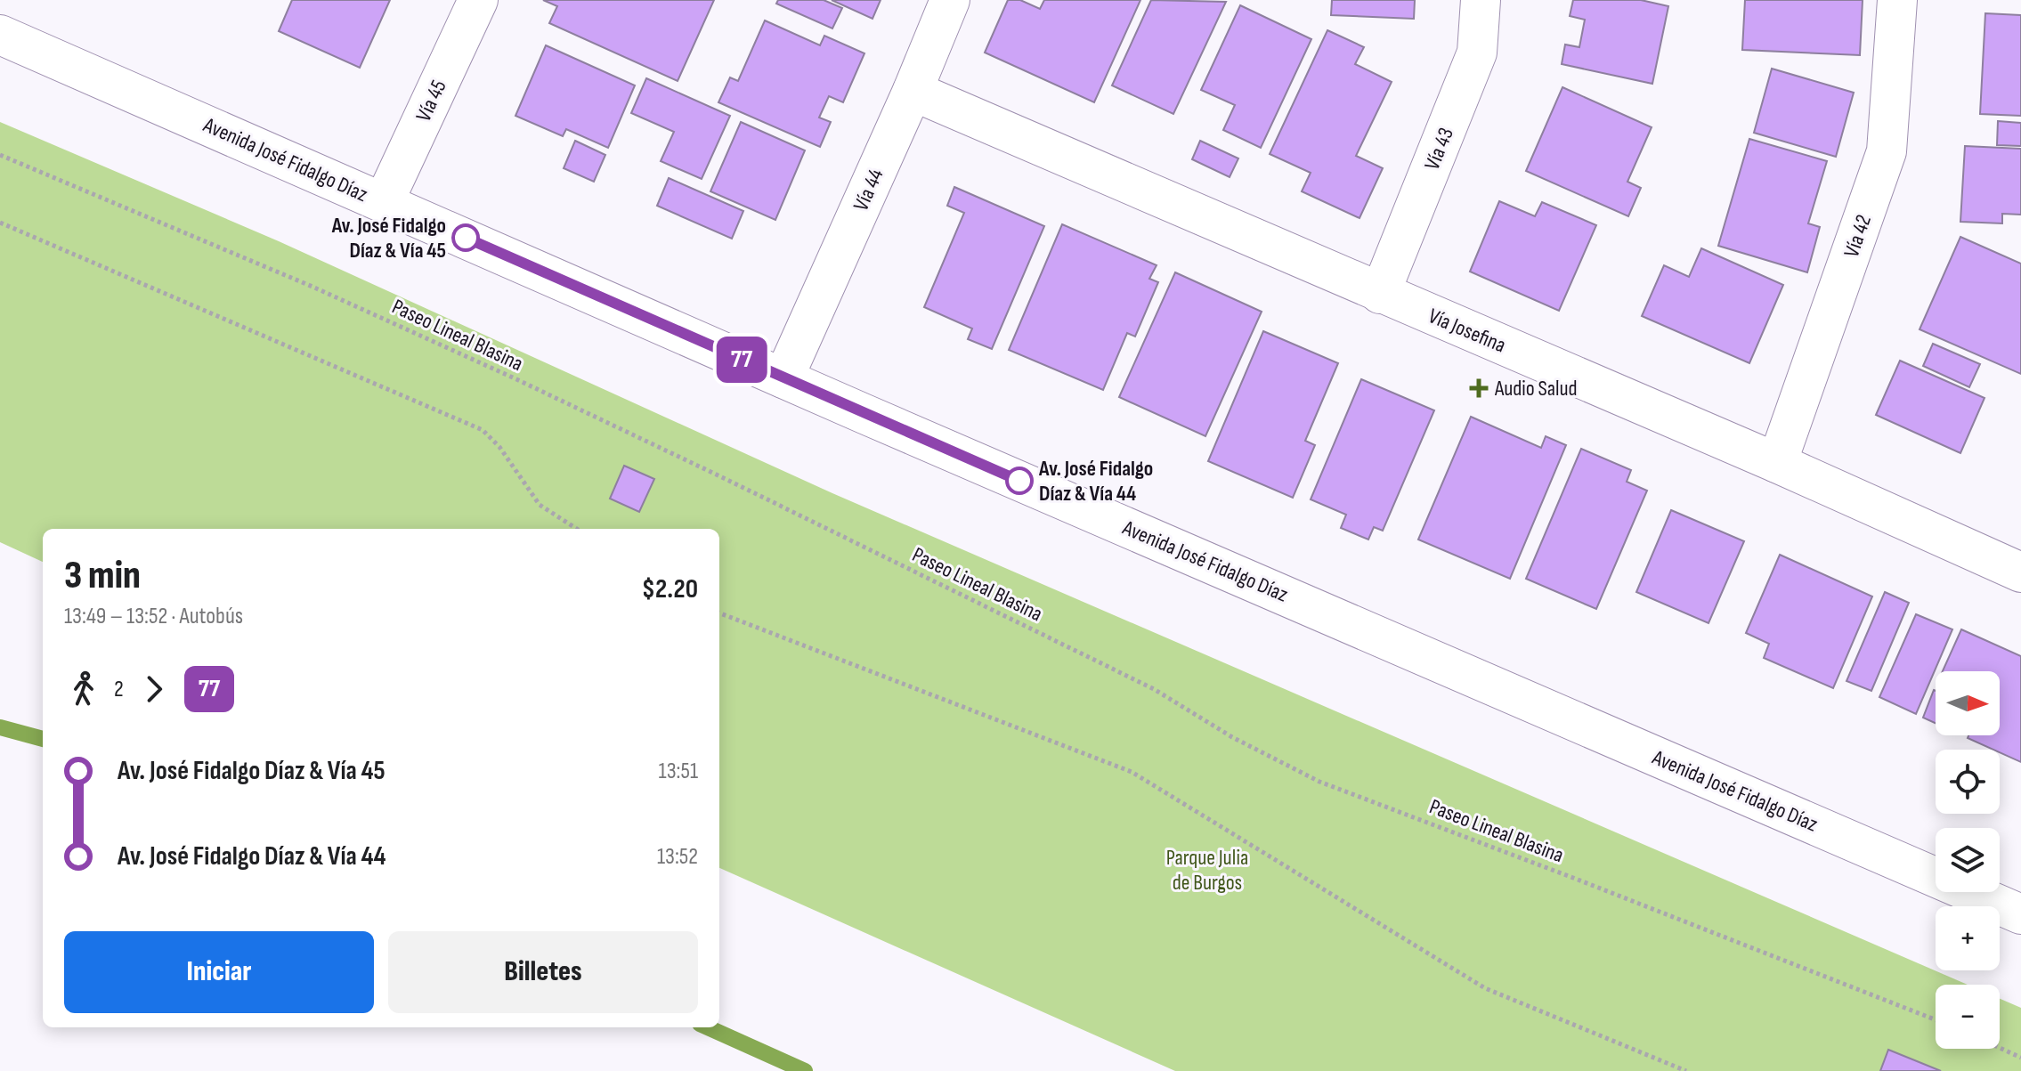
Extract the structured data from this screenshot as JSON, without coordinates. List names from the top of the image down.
{
  "streets": {
    "street": [
      "Vía 45",
      "Vía 43",
      "Avenida José Fidalgo Díaz",
      "Vía 44",
      "Vía 42",
      "Vía Josefina"
    ],
    "path": ["Paseo Lineal Blasina"]
  },
  "crossings": [
    ["Vía 45", "Avenida José Fidalgo Díaz"],
    ["Vía 43", "Vía Josefina"],
    ["Avenida José Fidalgo Díaz", "Vía 44"],
    ["Vía 44", "Vía Josefina"],
    ["Vía 42", "Vía Josefina"]
  ],
  "parks": ["Parque Julia de Burgos"],
  "places": {
    "other": ["Av. José Fidalgo Díaz & Vía 45", "Av. José Fidalgo Díaz & Vía 44"],
    "health": ["Audio Salud"]
  },
  "lines": ["bus line 77"],
  "north": "right",
  "page": {
    "on_map": "77",
    "heading": ["3 min", "13:49 – 13:52 · Autobús", "$2.20"],
    "legs": ["2", "77"],
    "map_buttons": ["+", "−"],
    "list": [
      {
        "name": "Av. José Fidalgo Díaz & Vía 45",
        "value": "13:51"
      },
      {
        "name": "Av. José Fidalgo Díaz & Vía 44",
        "value": "13:52"
      }
    ],
    "buttons": ["Iniciar", "Billetes"]
  }
}
